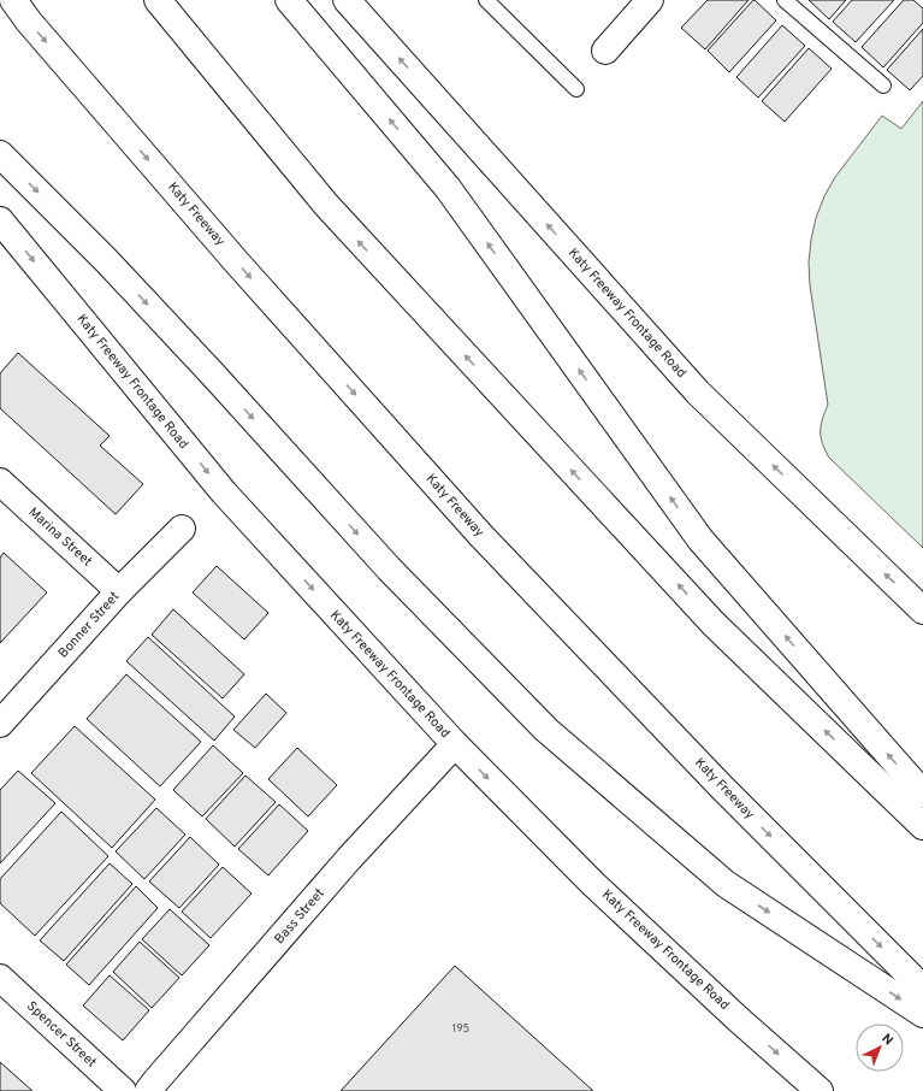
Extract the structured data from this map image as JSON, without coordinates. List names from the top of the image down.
{
  "streets": {
    "main road": [
      "Katy Freeway",
      "Katy Freeway Frontage Road",
      "Marina Street",
      "Bonner Street",
      "Bass Street",
      "Spencer Street"
    ]
  },
  "crossings": [
    ["Katy Freeway Frontage Road", "Bass Street"],
    ["Marina Street", "Bonner Street"]
  ],
  "house_numbers": ["195"],
  "north": "top right"
}
